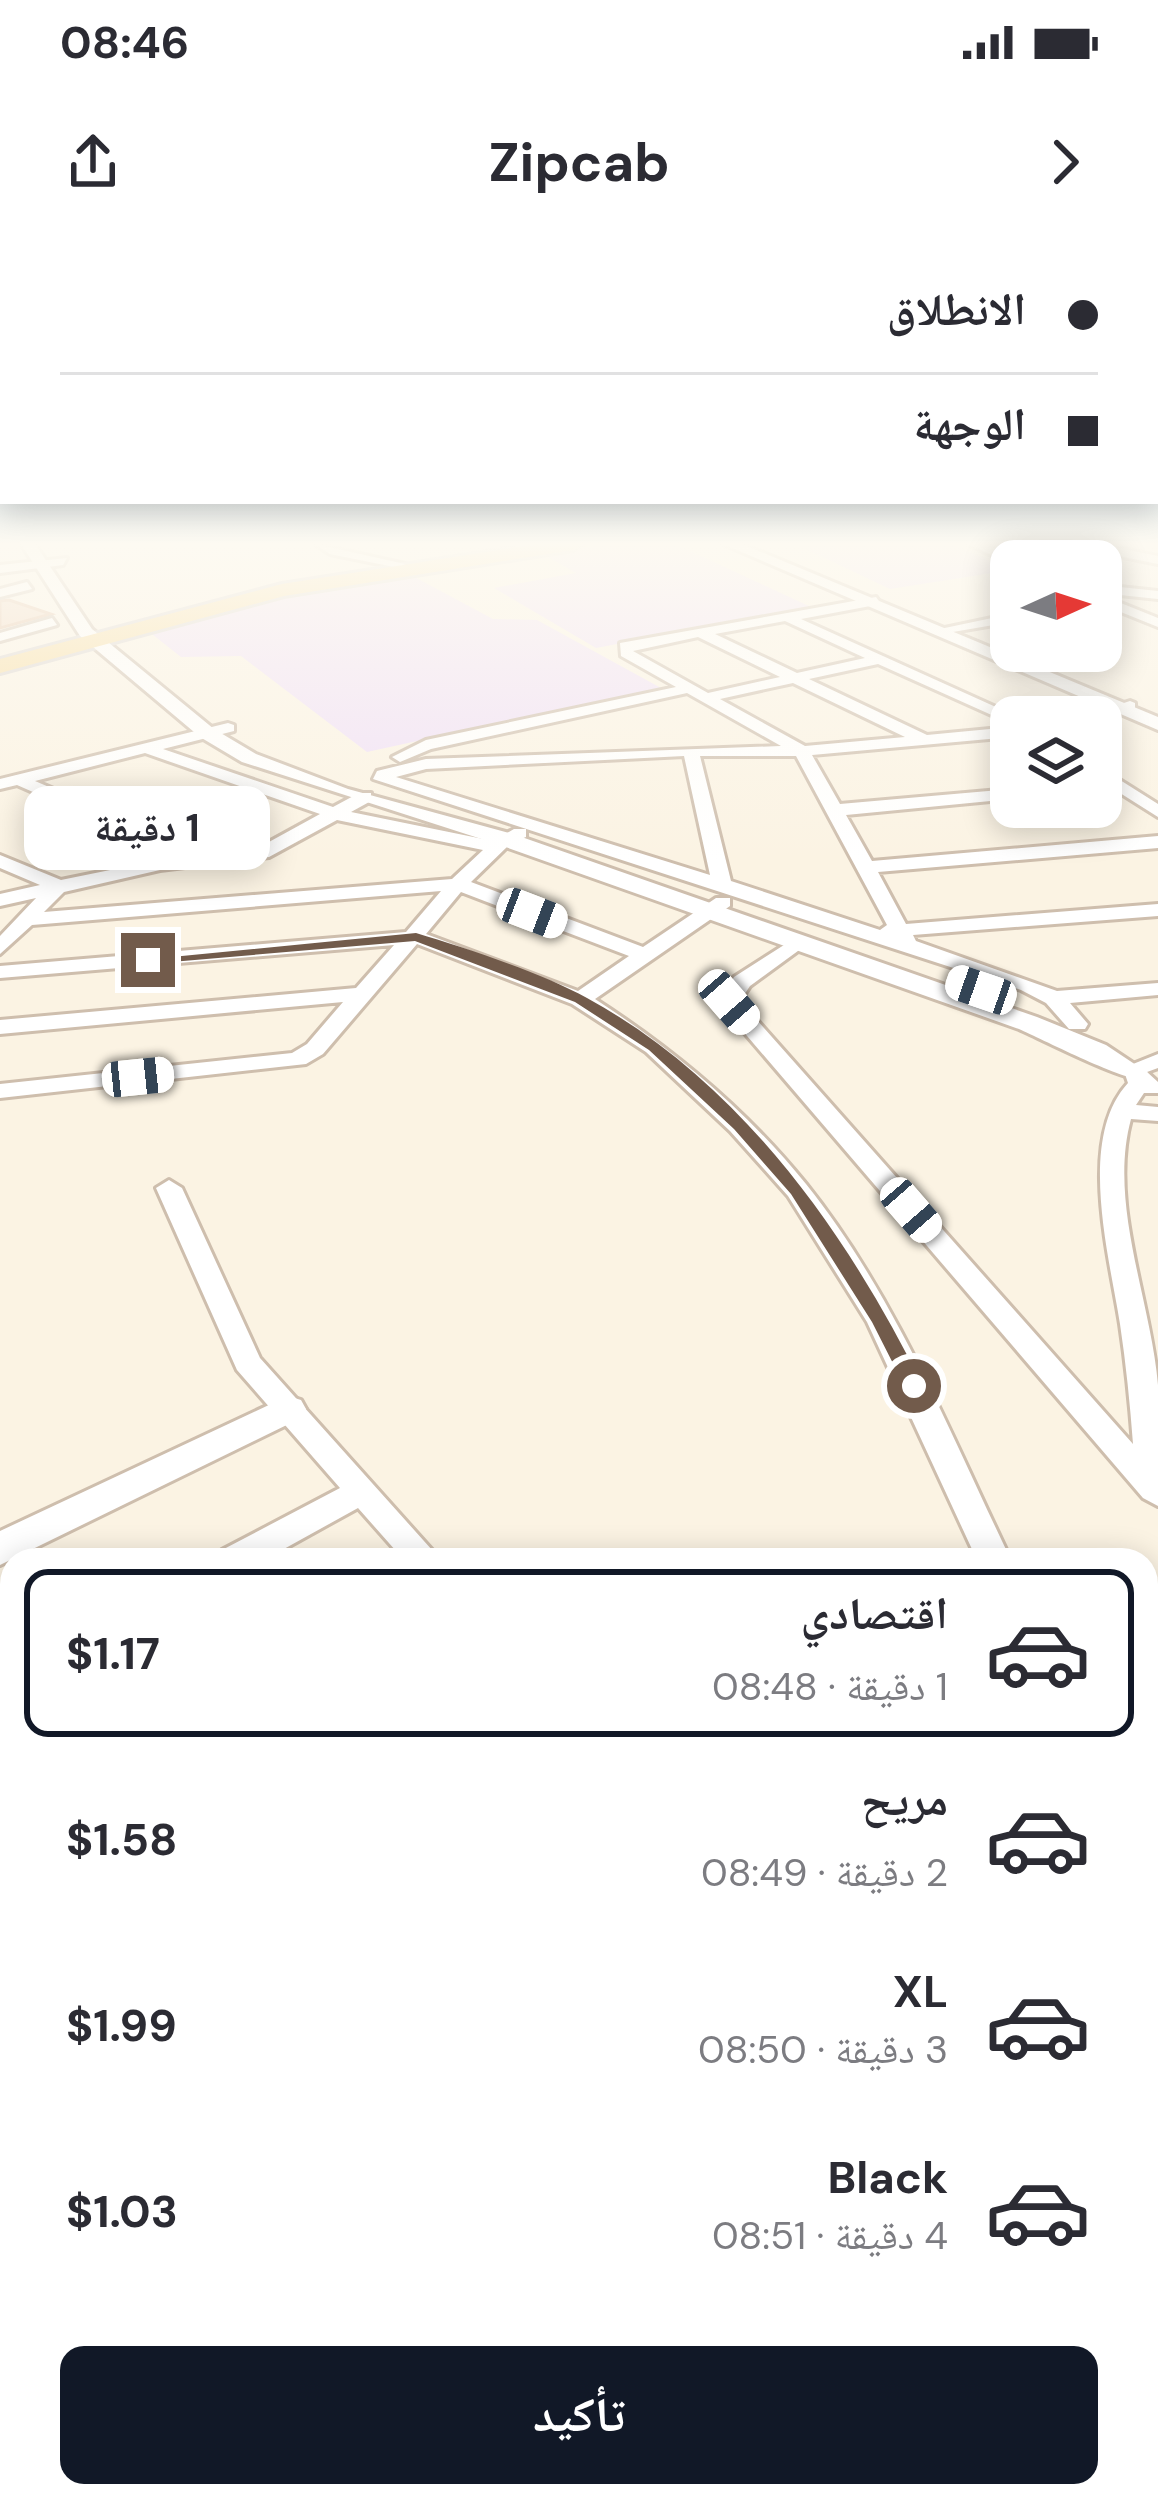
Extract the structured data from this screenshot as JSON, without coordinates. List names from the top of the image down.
{
  "north": "right",
  "page": {
    "status": "08:46",
    "header": "Zipcab",
    "banner": ["الانطلاق", "الوجهة"],
    "bubble": "1 دقيقة",
    "list": [
      {
        "name": "اقتصادي",
        "note": "1 دقيقة · 08:48",
        "value": "$1.17"
      },
      {
        "name": "مريح",
        "note": "2 دقيقة · 08:49",
        "value": "$1.58"
      },
      {
        "name": "XL",
        "note": "3 دقيقة · 08:50",
        "value": "$1.99"
      },
      {
        "name": "Black",
        "note": "4 دقيقة · 08:51",
        "value": "$1.03"
      }
    ],
    "buttons": "تأكيد"
  }
}
